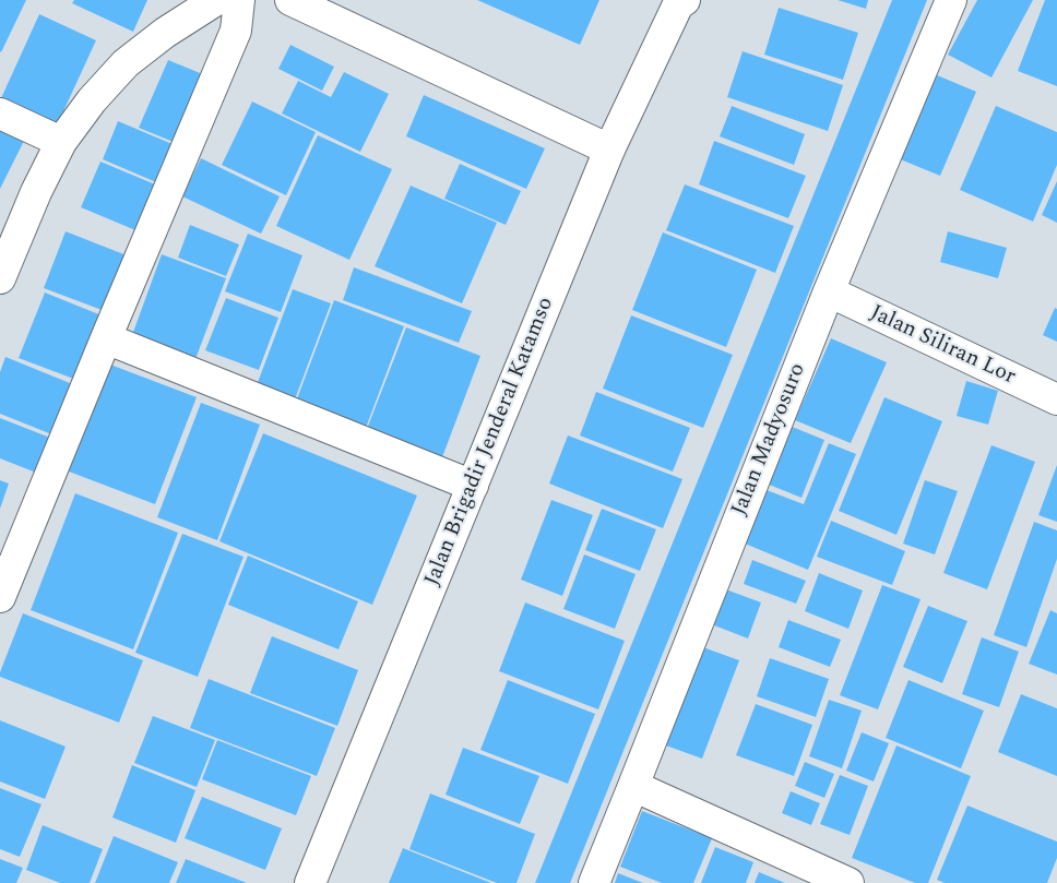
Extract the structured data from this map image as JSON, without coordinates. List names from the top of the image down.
{
  "streets": {
    "street": ["Jalan Siliran Lor", "Jalan Madyosuro", "Jalan Brigadir Jenderal Katamso"]
  },
  "crossings": [
    ["Jalan Siliran Lor", "Jalan Madyosuro"]
  ]
}
